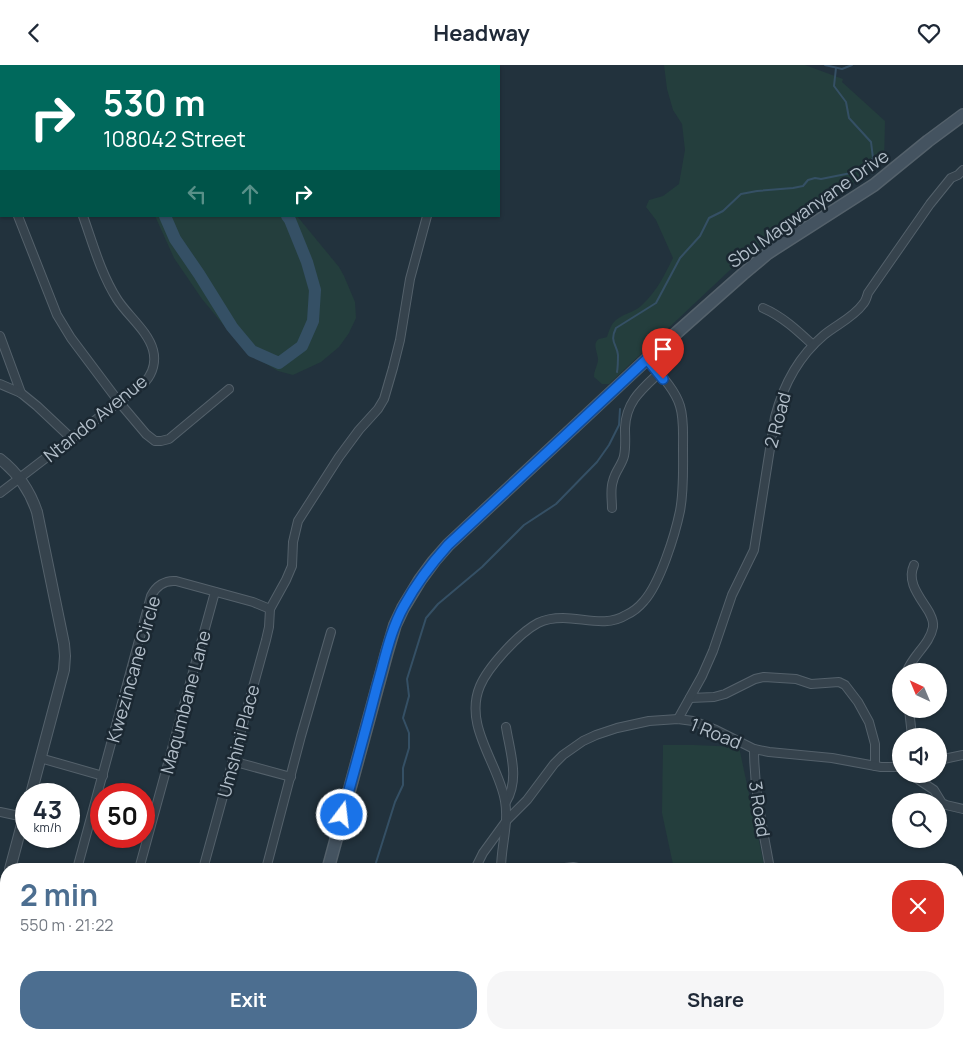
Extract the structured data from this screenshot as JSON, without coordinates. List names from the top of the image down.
{
  "streets": {
    "main road": ["Sbu Magwanyane Drive"],
    "street": [
      "Ntando Avenue",
      "2 Road",
      "Kwezincane Circle",
      "Maqumbane Lane",
      "1 Road",
      "Umshini Place",
      "3 Road"
    ]
  },
  "crossings": [
    ["2 Road", "1 Road"],
    ["Kwezincane Circle", "Maqumbane Lane"],
    ["Kwezincane Circle", "Umshini Place"],
    ["1 Road", "3 Road"]
  ],
  "north": "top left",
  "page": {
    "header": "Headway",
    "turn": ["530 m", "108042 Street"],
    "speed": "43 km/h",
    "limit": "50",
    "heading": ["2 min", "550 m · 21:22"],
    "buttons": ["Exit", "Share"]
  }
}
